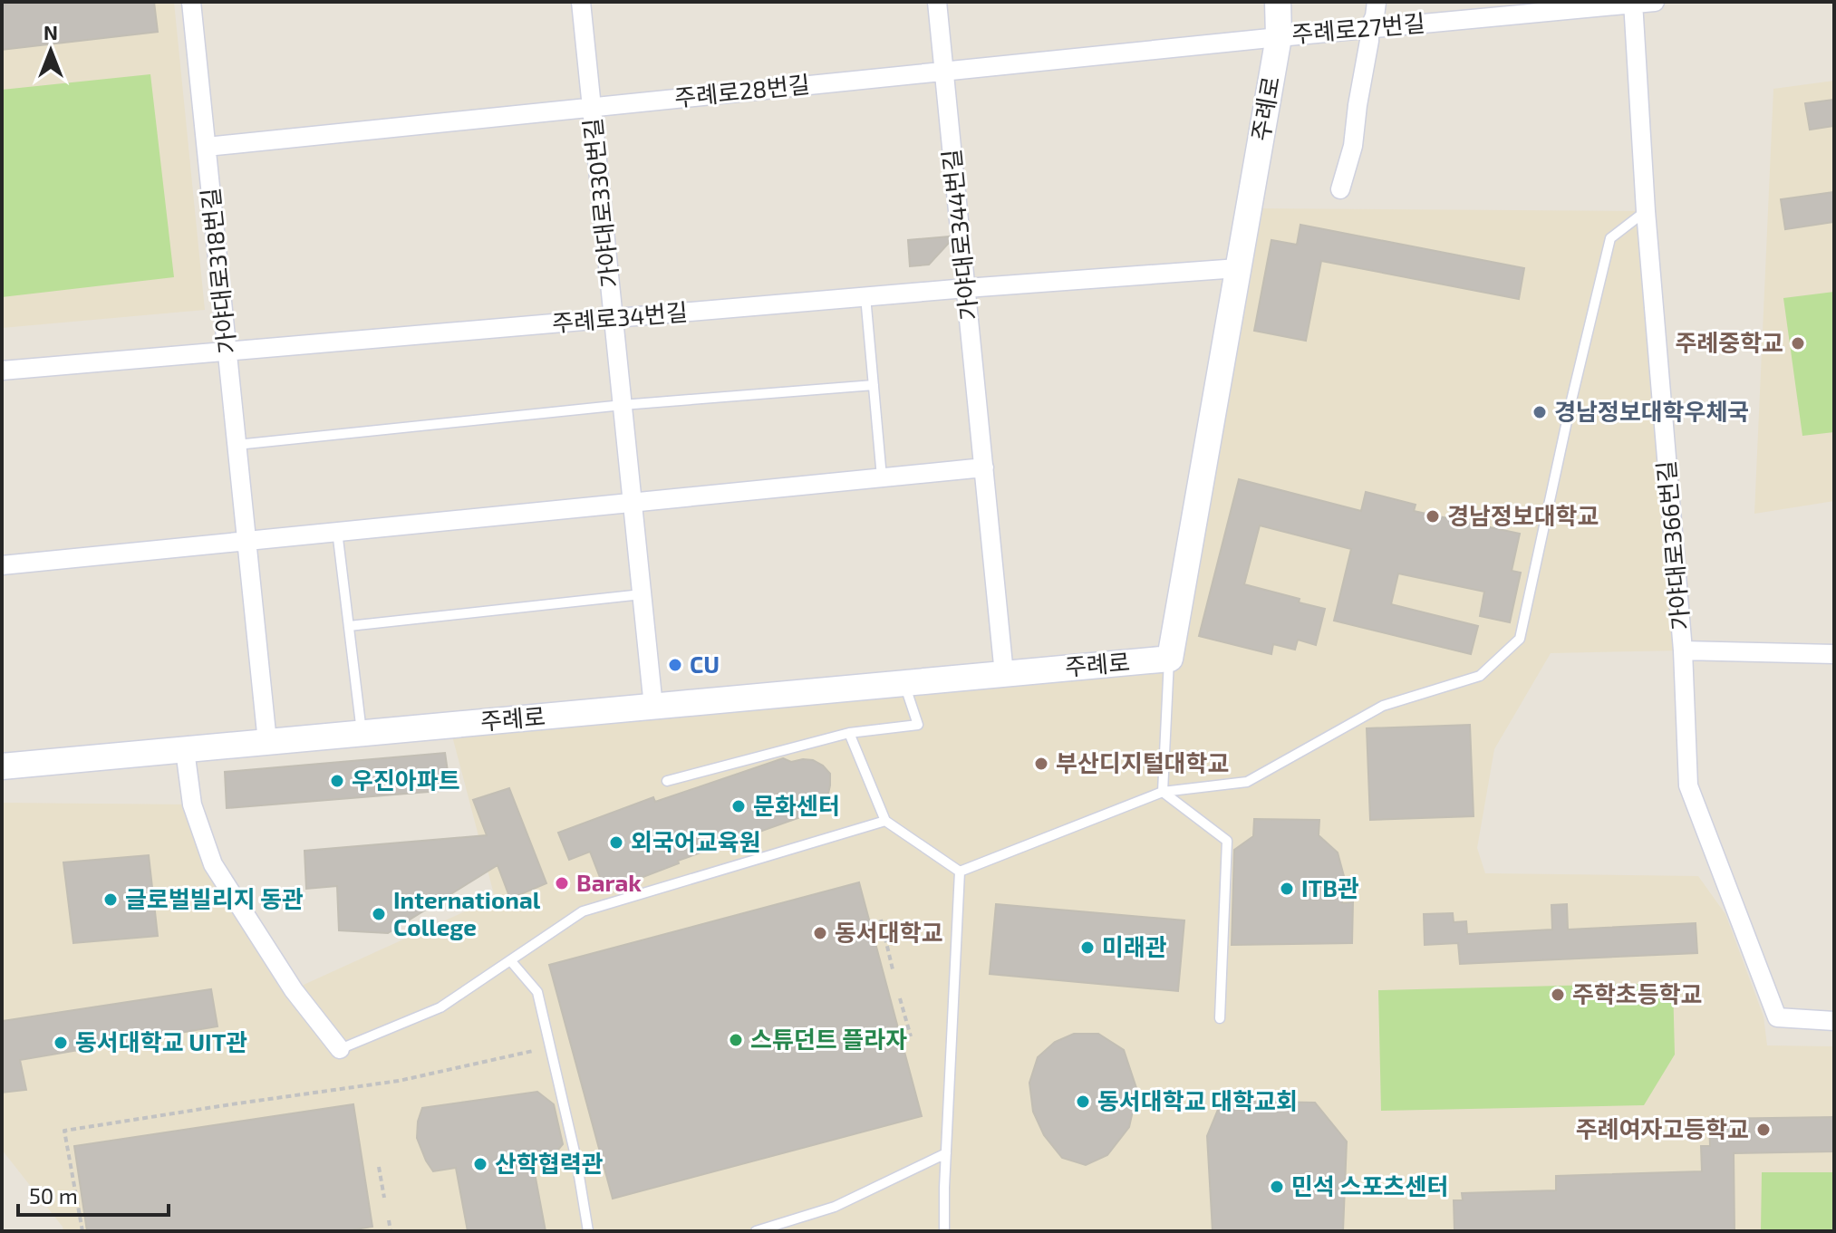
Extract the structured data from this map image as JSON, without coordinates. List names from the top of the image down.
{
  "streets": {
    "street": [
      "주례로27번길",
      "주례로28번길",
      "주례로",
      "가야대로330번길",
      "가야대로344번길",
      "가야대로318번길",
      "주례로34번길",
      "가야대로366번길"
    ]
  },
  "crossings": [
    ["주례로27번길", "주례로28번길"],
    ["주례로27번길", "주례로"],
    ["주례로27번길", "가야대로366번길"],
    ["주례로28번길", "주례로"],
    ["주례로28번길", "가야대로330번길"],
    ["주례로28번길", "가야대로344번길"],
    ["주례로28번길", "가야대로318번길"],
    ["주례로", "가야대로330번길"],
    ["주례로", "가야대로344번길"],
    ["주례로", "가야대로318번길"],
    ["주례로", "주례로34번길"],
    ["가야대로330번길", "주례로34번길"],
    ["가야대로344번길", "주례로34번길"],
    ["가야대로318번길", "주례로34번길"]
  ],
  "places": [
    "주례중학교",
    "경남정보대학우체국",
    "경남정보대학교",
    "CU",
    "부산디지털대학교",
    "우진아파트",
    "문화센터",
    "외국어교육원",
    "Barak",
    "ITB관",
    "글로벌빌리지 동관",
    "International College",
    "동서대학교",
    "미래관",
    "주학초등학교",
    "스튜던트 플라자",
    "동서대학교 UIT관",
    "동서대학교 대학교회",
    "주례여자고등학교",
    "산학협력관",
    "민석 스포츠센터"
  ],
  "scale_bar": "50 m",
  "north": "top"
}
